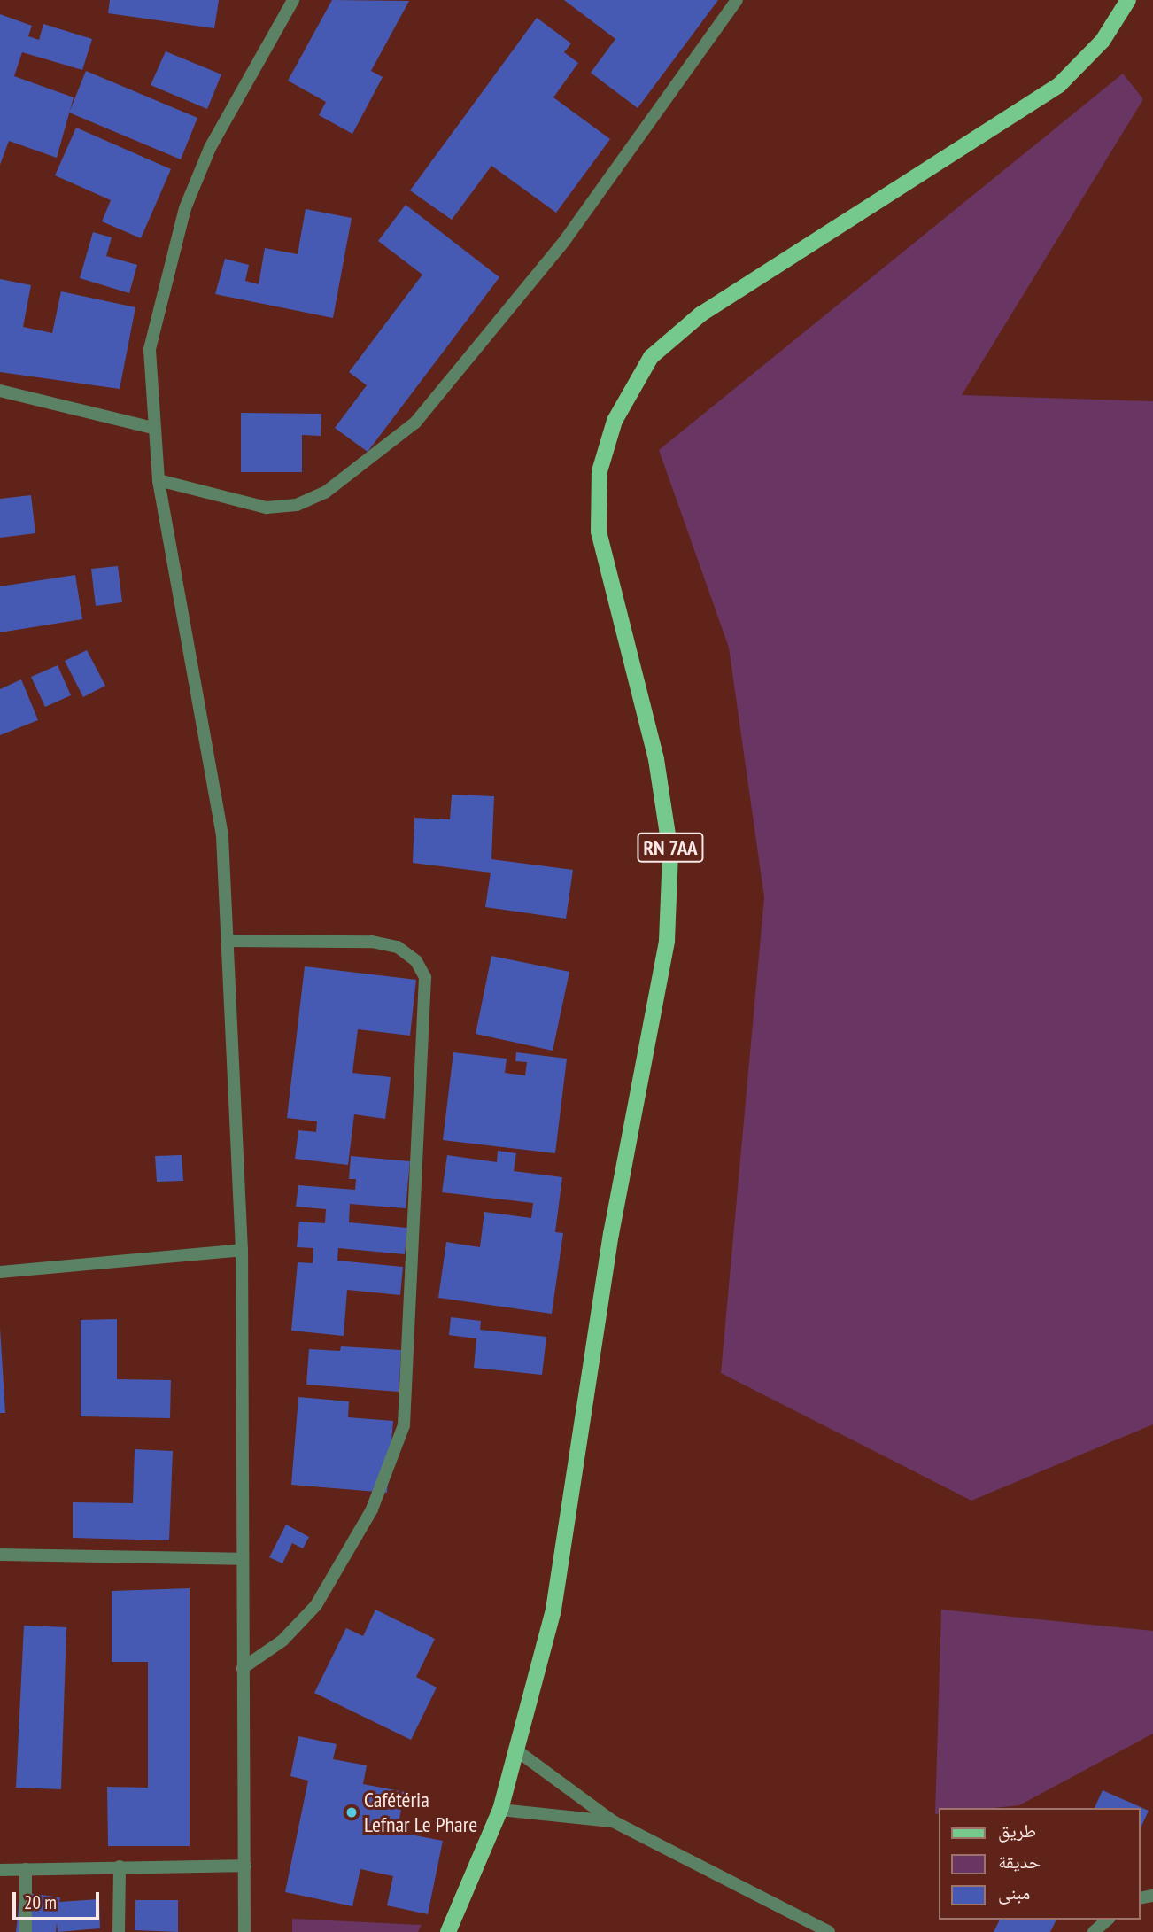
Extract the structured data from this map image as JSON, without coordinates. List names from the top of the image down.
{
  "streets": {
    "main road": ["RN 7AA"]
  },
  "places": ["Cafétéria Lefnar Le Phare"],
  "legend": ["طريق", "حديقة", "مبنى"],
  "scale_bar": "20 m"
}
